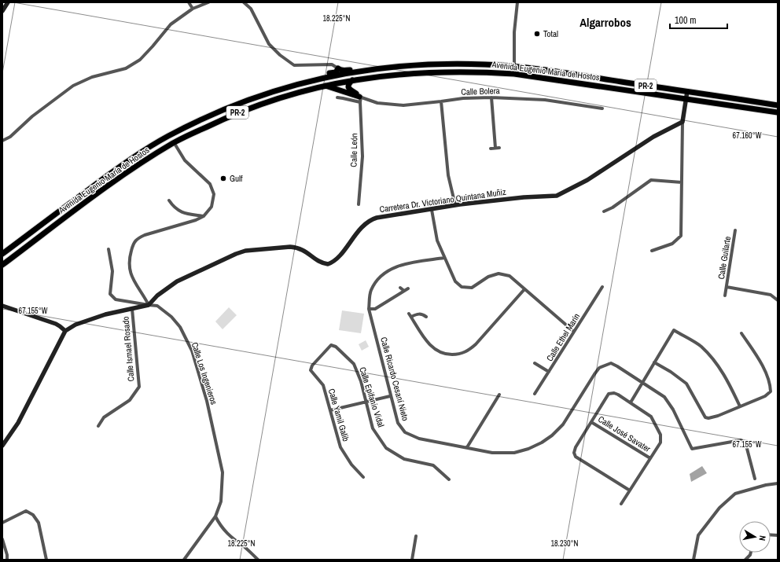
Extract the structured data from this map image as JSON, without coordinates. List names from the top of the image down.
{
  "streets": {
    "highway": ["Avenida Eugenio María de Hostos", "PR-2"],
    "street": [
      "Calle Bolera",
      "Calle León",
      "Carretera Dr. Victoriano Quintana Muñiz",
      "Calle Guilarte",
      "Calle Ethel Marín",
      "Calle Ismael Rosado",
      "Calle Los Ingenieros",
      "Calle Ricardo Cesaní Nieto",
      "Calle Epifanio Vidal",
      "Calle Yamil Galib",
      "Calle José Savater"
    ]
  },
  "crossings": [
    ["Calle Bolera", "Calle León"],
    ["Carretera Dr. Victoriano Quintana Muñiz", "Calle Los Ingenieros"],
    ["Calle Epifanio Vidal", "Calle Yamil Galib"]
  ],
  "districts": ["Algarrobos"],
  "places": ["Total", "Gulf"],
  "scale_bar": "100 m",
  "north": "right",
  "coordinates": [
    "18.225°N",
    "67.160°W",
    "67.155°W",
    "18.230°N"
  ]
}
